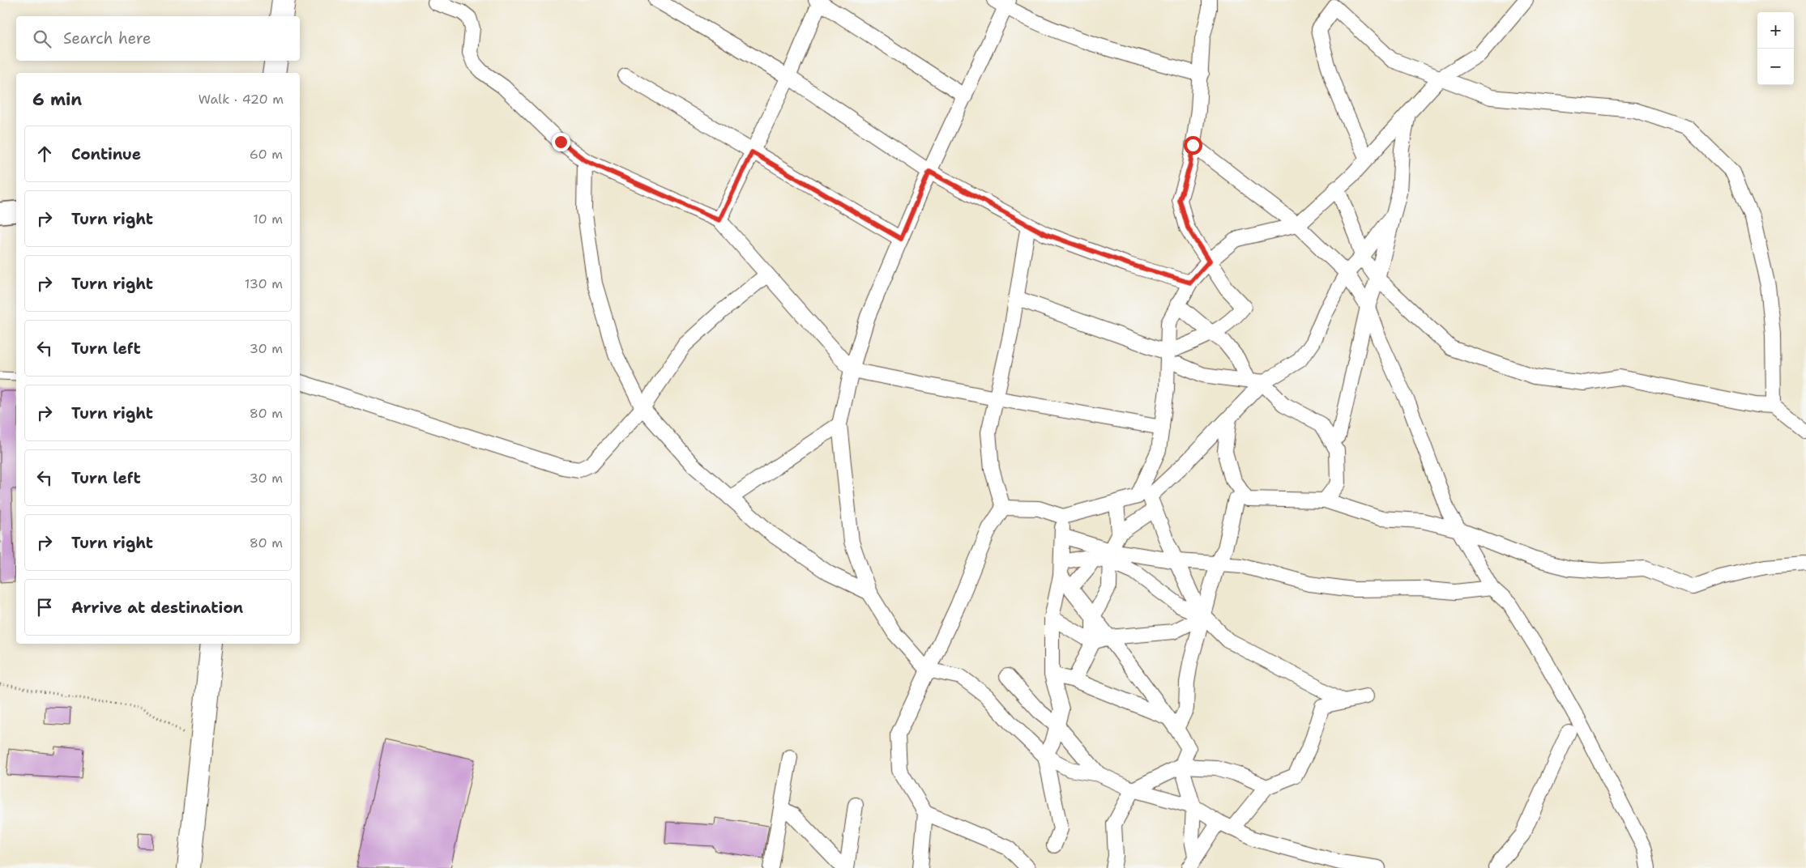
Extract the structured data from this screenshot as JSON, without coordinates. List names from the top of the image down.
{
  "page": {
    "map_buttons": ["+", "−"],
    "search": "Search here",
    "heading": ["6 min", "Walk · 420 m"],
    "list": [
      ["Continue", "60 m"],
      ["Turn right", "10 m"],
      ["Turn right", "130 m"],
      ["Turn left", "30 m"],
      ["Turn right", "80 m"],
      ["Turn left", "30 m"],
      ["Turn right", "80 m"],
      "Arrive at destination"
    ]
  }
}
